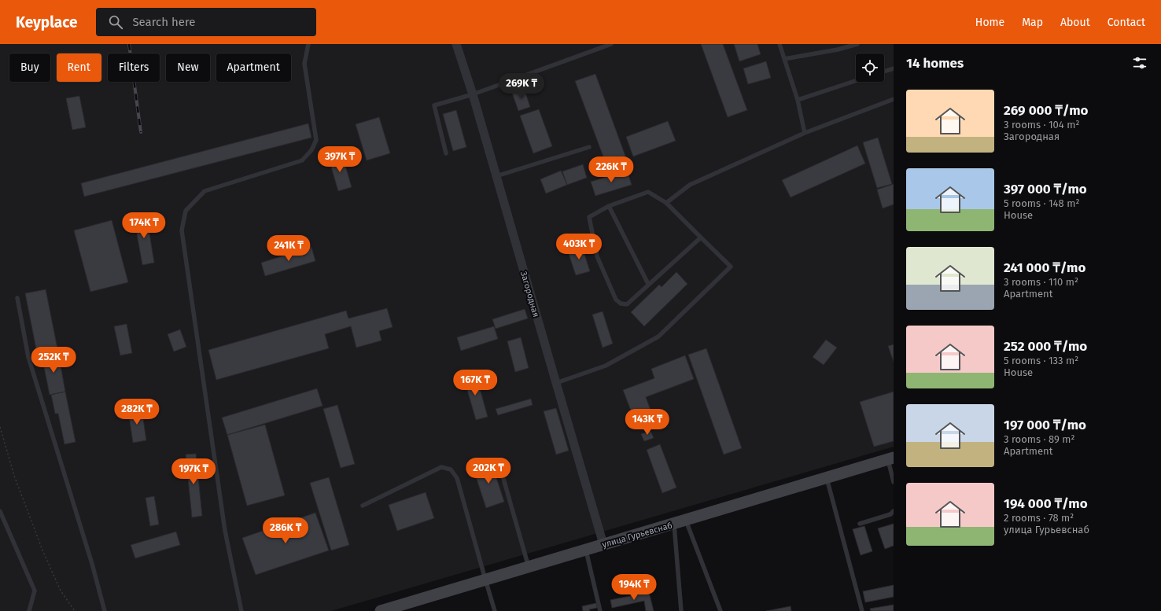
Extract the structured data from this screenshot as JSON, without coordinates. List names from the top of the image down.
{
  "streets": {
    "street": ["Загородная", "улица Гурьевснаб"]
  },
  "crossings": [
    ["Загородная", "улица Гурьевснаб"]
  ],
  "page": {
    "header": "Keyplace",
    "search": "Search here",
    "nav": [
      "Home",
      "Map",
      "About",
      "Contact"
    ],
    "heading": "14 homes",
    "chip": [
      "Buy",
      "Rent",
      "Filters",
      "New",
      "Apartment"
    ],
    "price": [
      "269K ₸",
      "397K ₸",
      "226K ₸",
      "174K ₸",
      "403K ₸",
      "241K ₸",
      "252K ₸",
      "167K ₸",
      "282K ₸",
      "143K ₸",
      "202K ₸",
      "197K ₸",
      "286K ₸",
      "194K ₸"
    ],
    "list": [
      {
        "name": "269 000 ₸/mo",
        "note": "3 rooms · 104 m² · Загородная"
      },
      {
        "name": "397 000 ₸/mo",
        "note": "5 rooms · 148 m² · House"
      },
      {
        "name": "241 000 ₸/mo",
        "note": "3 rooms · 110 m² · Apartment"
      },
      {
        "name": "252 000 ₸/mo",
        "note": "5 rooms · 133 m² · House"
      },
      {
        "name": "197 000 ₸/mo",
        "note": "3 rooms · 89 m² · Apartment"
      },
      {
        "name": "194 000 ₸/mo",
        "note": "2 rooms · 78 m² · улица Гурьевснаб"
      }
    ]
  }
}
